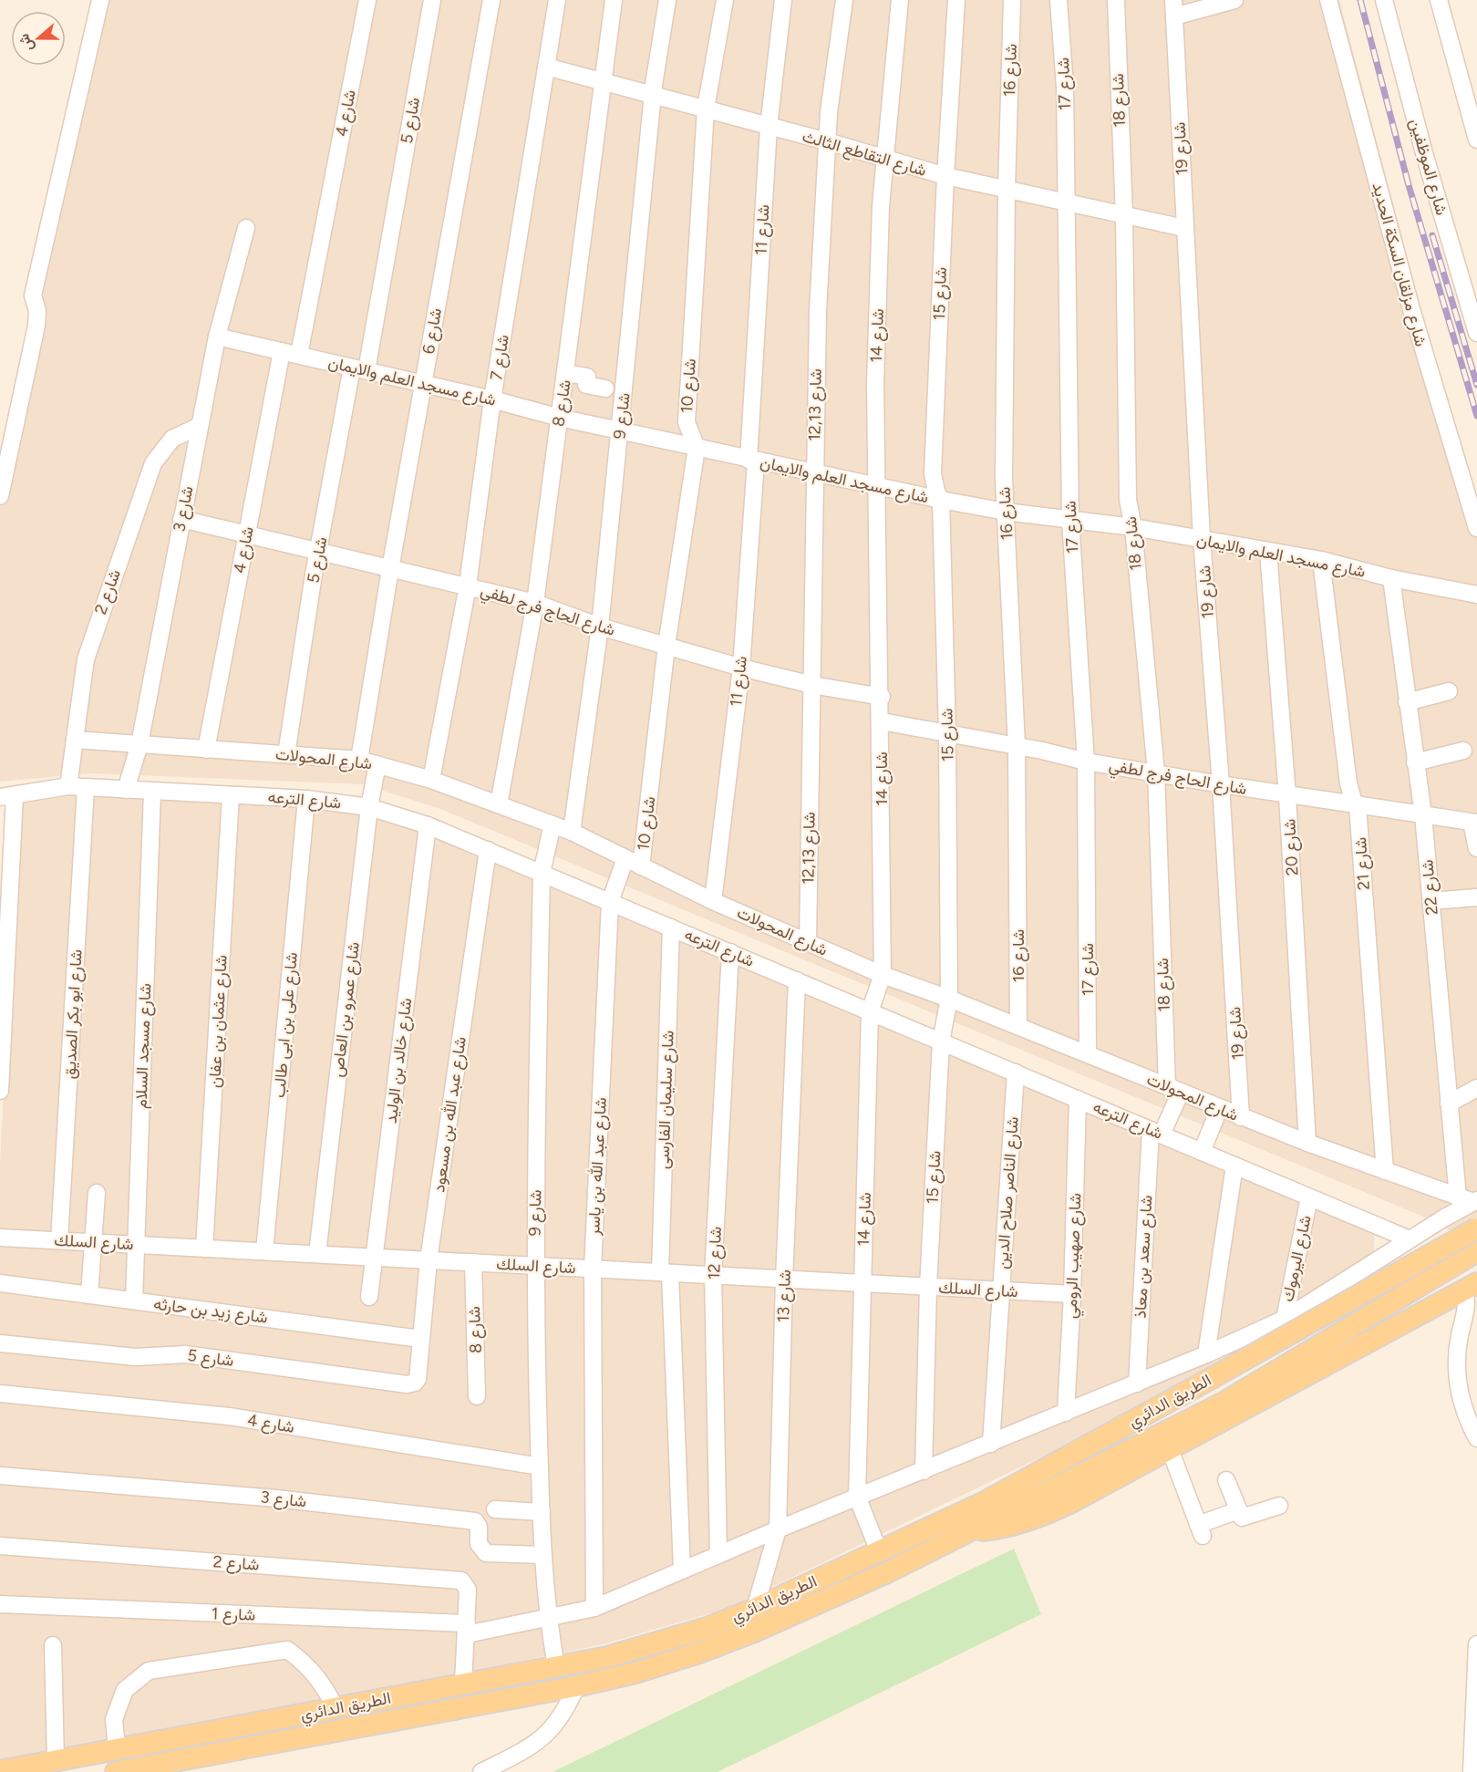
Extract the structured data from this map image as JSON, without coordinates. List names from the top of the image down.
{
  "streets": {
    "main road": ["الطريق الدائري"],
    "street": [
      "شارع 16",
      "شارع 17",
      "شارع 18",
      "شارع 4",
      "شارع 5",
      "شارع 19",
      "شارع التقاطع الثالث",
      "شارع الموظفين",
      "شارع 11",
      "شارع مزلقان السكة الحديد",
      "شارع 15",
      "شارع 6",
      "شارع 14",
      "شارع 7",
      "شارع مسجد العلم والايمان",
      "شارع 10",
      "شارع 8",
      "شارع 12,13",
      "شارع 9",
      "شارع 3",
      "شارع 2",
      "شارع الحاج فرج لطفي",
      "شارع المحولات",
      "شارع الترعه",
      "شارع 20",
      "شارع 21",
      "شارع 22",
      "شارع عمرو بن العاص",
      "شارع ابو بكر الصديق",
      "شارع عثمان بن عفان",
      "شارع على بن ابى طالب",
      "شارع مسجد السلام",
      "شارع خالد بن الوليد",
      "شارع سليمان الفارسى",
      "شارع عبد الله بن مسعود",
      "شارع عبد الله بن ياسر",
      "شارع الناصر صلاح الدين",
      "شارع السلك",
      "شارع 12",
      "شارع صهيب الرومي",
      "شارع سعد بن معاذ",
      "شارع اليرموك",
      "شارع 13",
      "شارع زيد بن حارثه",
      "شارع 1"
    ]
  },
  "crossings": [
    ["شارع 16", "شارع التقاطع الثالث"],
    ["شارع 16", "شارع مسجد العلم والايمان"],
    ["شارع 16", "شارع الحاج فرج لطفي"],
    ["شارع 16", "شارع المحولات"],
    ["شارع 17", "شارع التقاطع الثالث"],
    ["شارع 17", "شارع مسجد العلم والايمان"],
    ["شارع 17", "شارع الحاج فرج لطفي"],
    ["شارع 17", "شارع المحولات"],
    ["شارع 18", "شارع التقاطع الثالث"],
    ["شارع 18", "شارع مسجد العلم والايمان"],
    ["شارع 18", "شارع الحاج فرج لطفي"],
    ["شارع 18", "شارع المحولات"],
    ["شارع 4", "شارع مسجد العلم والايمان"],
    ["شارع 4", "شارع 9"],
    ["شارع 4", "شارع الحاج فرج لطفي"],
    ["شارع 4", "شارع المحولات"],
    ["شارع 5", "شارع مسجد العلم والايمان"],
    ["شارع 5", "شارع الحاج فرج لطفي"],
    ["شارع 5", "شارع المحولات"],
    ["شارع 5", "شارع عبد الله بن مسعود"],
    ["شارع 19", "شارع التقاطع الثالث"],
    ["شارع 19", "شارع مسجد العلم والايمان"],
    ["شارع 19", "شارع الحاج فرج لطفي"],
    ["شارع 19", "شارع المحولات"],
    ["شارع التقاطع الثالث", "شارع 11"],
    ["شارع التقاطع الثالث", "شارع 15"],
    ["شارع التقاطع الثالث", "شارع 14"],
    ["شارع التقاطع الثالث", "شارع 7"],
    ["شارع التقاطع الثالث", "شارع 10"],
    ["شارع التقاطع الثالث", "شارع 8"],
    ["شارع التقاطع الثالث", "شارع 12,13"],
    ["شارع التقاطع الثالث", "شارع 9"],
    ["شارع 11", "شارع مسجد العلم والايمان"],
    ["شارع 11", "شارع الحاج فرج لطفي"],
    ["شارع 11", "شارع المحولات"],
    ["شارع 15", "شارع مسجد العلم والايمان"],
    ["شارع 15", "شارع الحاج فرج لطفي"],
    ["شارع 15", "شارع المحولات"],
    ["شارع 15", "شارع الترعه"],
    ["شارع 15", "شارع السلك"],
    ["شارع 15", "شارع 1"],
    ["شارع 6", "شارع مسجد العلم والايمان"],
    ["شارع 6", "شارع الحاج فرج لطفي"],
    ["شارع 6", "شارع المحولات"],
    ["شارع 14", "شارع مسجد العلم والايمان"],
    ["شارع 14", "شارع الحاج فرج لطفي"],
    ["شارع 14", "شارع المحولات"],
    ["شارع 14", "شارع الترعه"],
    ["شارع 14", "شارع السلك"],
    ["شارع 14", "الطريق الدائري"],
    ["شارع 14", "شارع 1"],
    ["شارع 7", "شارع مسجد العلم والايمان"],
    ["شارع 7", "شارع الحاج فرج لطفي"],
    ["شارع 7", "شارع المحولات"],
    ["شارع مسجد العلم والايمان", "شارع 10"],
    ["شارع مسجد العلم والايمان", "شارع 8"],
    ["شارع مسجد العلم والايمان", "شارع 12,13"],
    ["شارع مسجد العلم والايمان", "شارع 9"],
    ["شارع مسجد العلم والايمان", "شارع 3"],
    ["شارع مسجد العلم والايمان", "شارع 20"],
    ["شارع مسجد العلم والايمان", "شارع 21"],
    ["شارع مسجد العلم والايمان", "شارع 22"],
    ["شارع 10", "شارع الحاج فرج لطفي"],
    ["شارع 10", "شارع المحولات"],
    ["شارع 8", "شارع الحاج فرج لطفي"],
    ["شارع 8", "شارع المحولات"],
    ["شارع 8", "شارع السلك"],
    ["شارع 12,13", "شارع الحاج فرج لطفي"],
    ["شارع 12,13", "شارع المحولات"],
    ["شارع 9", "شارع 3"],
    ["شارع 9", "شارع الحاج فرج لطفي"],
    ["شارع 9", "شارع المحولات"],
    ["شارع 9", "شارع الترعه"],
    ["شارع 9", "شارع السلك"],
    ["شارع 9", "الطريق الدائري"],
    ["شارع 9", "شارع 1"],
    ["شارع 3", "شارع 2"],
    ["شارع 3", "شارع الحاج فرج لطفي"],
    ["شارع 3", "شارع المحولات"],
    ["شارع 3", "شارع الترعه"],
    ["شارع 2", "شارع المحولات"],
    ["شارع 2", "شارع الترعه"],
    ["شارع 2", "شارع 1"],
    ["شارع الحاج فرج لطفي", "شارع 20"],
    ["شارع الحاج فرج لطفي", "شارع 21"],
    ["شارع الحاج فرج لطفي", "شارع 22"],
    ["شارع المحولات", "شارع 20"],
    ["شارع المحولات", "شارع 21"],
    ["شارع المحولات", "شارع 22"],
    ["شارع المحولات", "شارع عمرو بن العاص"],
    ["شارع المحولات", "شارع عبد الله بن ياسر"],
    ["شارع المحولات", "شارع 1"],
    ["شارع الترعه", "شارع عمرو بن العاص"],
    ["شارع الترعه", "شارع ابو بكر الصديق"],
    ["شارع الترعه", "شارع عثمان بن عفان"],
    ["شارع الترعه", "شارع على بن ابى طالب"],
    ["شارع الترعه", "شارع مسجد السلام"],
    ["شارع الترعه", "شارع خالد بن الوليد"],
    ["شارع الترعه", "شارع سليمان الفارسى"],
    ["شارع الترعه", "شارع عبد الله بن مسعود"],
    ["شارع الترعه", "شارع عبد الله بن ياسر"],
    ["شارع الترعه", "شارع الناصر صلاح الدين"],
    ["شارع الترعه", "شارع 12"],
    ["شارع الترعه", "شارع صهيب الرومي"],
    ["شارع الترعه", "شارع سعد بن معاذ"],
    ["شارع الترعه", "شارع اليرموك"],
    ["شارع الترعه", "شارع 13"],
    ["شارع الترعه", "شارع 1"],
    ["شارع 22", "شارع 1"],
    ["شارع عمرو بن العاص", "شارع السلك"],
    ["شارع ابو بكر الصديق", "شارع السلك"],
    ["شارع عثمان بن عفان", "شارع السلك"],
    ["شارع على بن ابى طالب", "شارع السلك"],
    ["شارع مسجد السلام", "شارع السلك"],
    ["شارع مسجد السلام", "شارع زيد بن حارثه"],
    ["شارع خالد بن الوليد", "شارع السلك"],
    ["شارع سليمان الفارسى", "شارع السلك"],
    ["شارع سليمان الفارسى", "شارع 1"],
    ["شارع عبد الله بن مسعود", "شارع السلك"],
    ["شارع عبد الله بن مسعود", "شارع زيد بن حارثه"],
    ["شارع عبد الله بن ياسر", "شارع السلك"],
    ["شارع عبد الله بن ياسر", "شارع 1"],
    ["شارع الناصر صلاح الدين", "شارع السلك"],
    ["شارع الناصر صلاح الدين", "شارع 1"],
    ["شارع السلك", "شارع 12"],
    ["شارع السلك", "شارع صهيب الرومي"],
    ["شارع السلك", "شارع 13"],
    ["شارع 12", "شارع 1"],
    ["شارع صهيب الرومي", "شارع 1"],
    ["شارع سعد بن معاذ", "شارع 1"],
    ["شارع اليرموك", "شارع 1"],
    ["شارع 13", "الطريق الدائري"],
    ["شارع 13", "شارع 1"]
  ],
  "north": "left"
}
